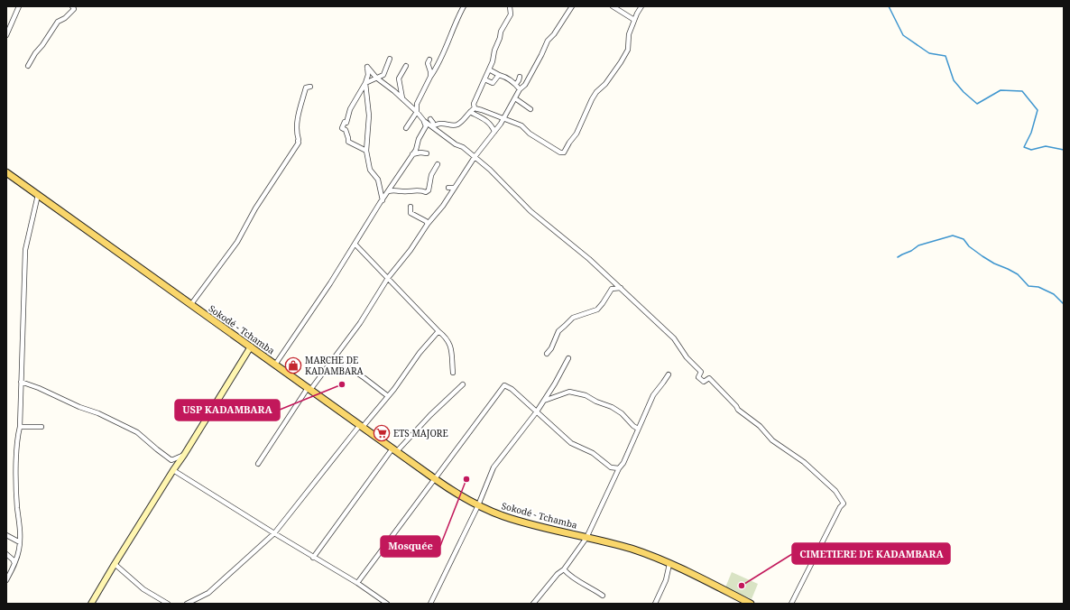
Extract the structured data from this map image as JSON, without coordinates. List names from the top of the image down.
{
  "streets": {
    "main road": ["Sokodé - Tchamba"]
  },
  "places": {
    "shop": ["MARCHE DE KADAMBARA"],
    "other": ["USP KADAMBARA", "Mosquée", "CIMETIERE DE KADAMBARA"],
    "supermarket": ["ETS MAJORE"]
  }
}
